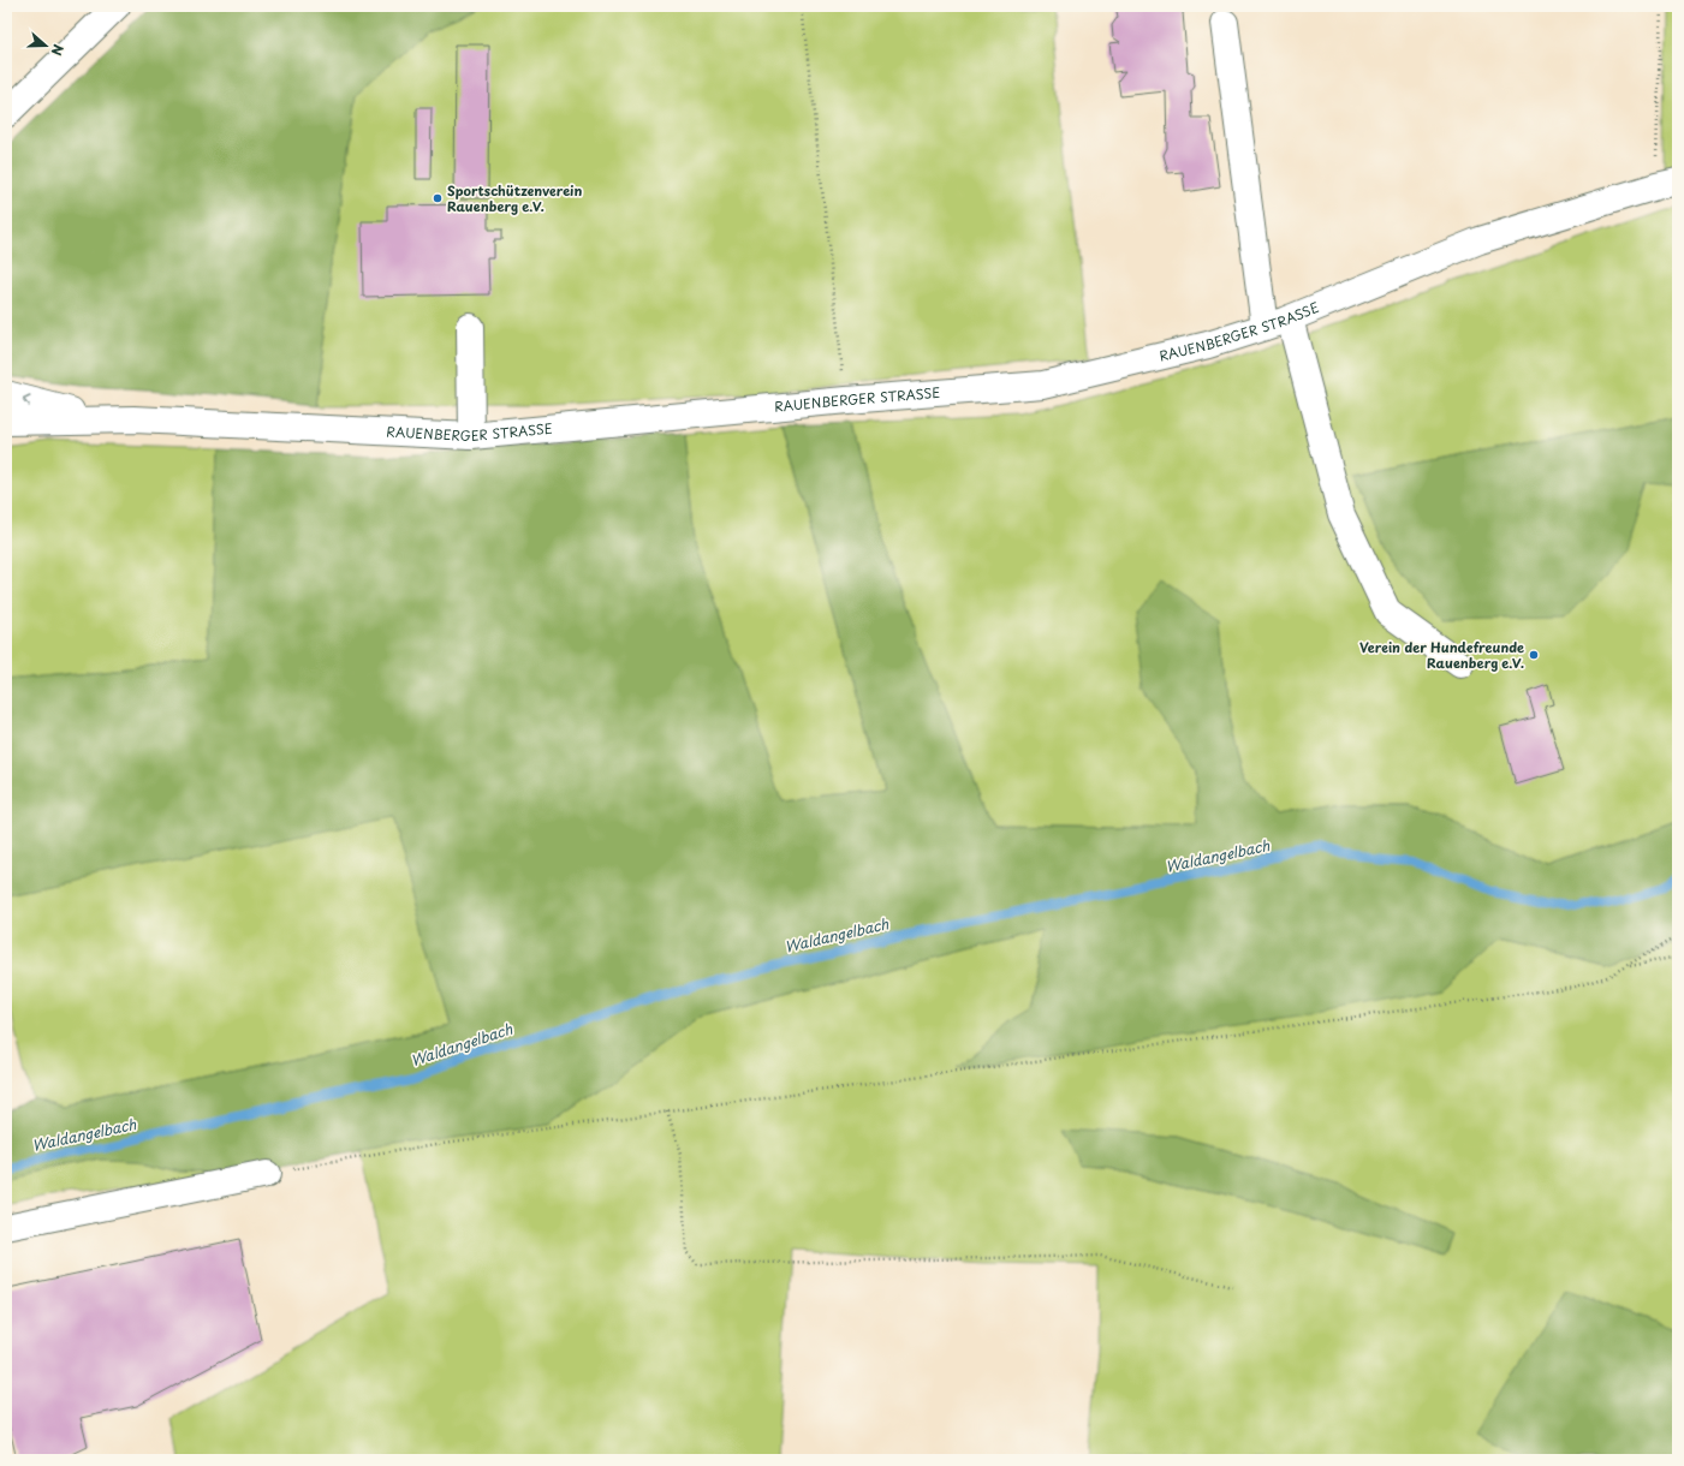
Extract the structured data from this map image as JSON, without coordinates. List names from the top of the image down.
{
  "streets": {
    "street": ["RAUENBERGER STRASSE"]
  },
  "water": ["Waldangelbach"],
  "places": ["Sportschützenverein Rauenberg e.V.", "Verein der Hundefreunde Rauenberg e.V."],
  "north": "right"
}
